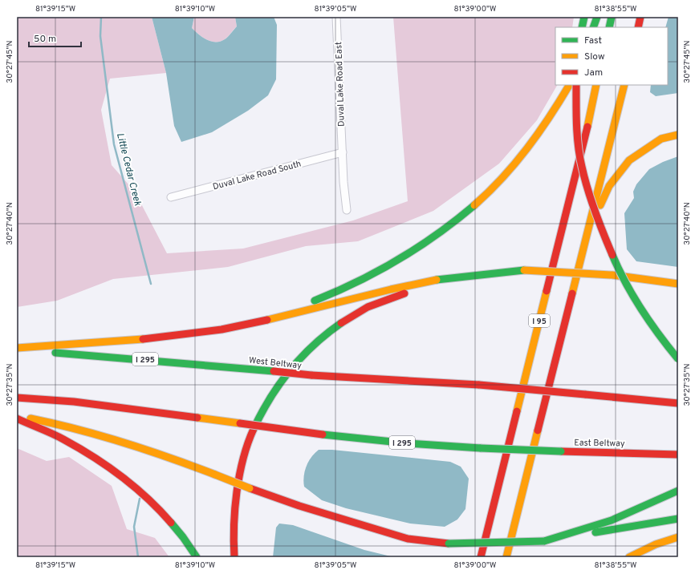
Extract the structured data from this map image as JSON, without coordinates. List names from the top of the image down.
{
  "streets": {
    "highway": [
      "I 95",
      "I 295",
      "West Beltway",
      "East Beltway"
    ],
    "street": ["Duval Lake Road East", "Duval Lake Road South"]
  },
  "crossings": [
    ["Duval Lake Road East", "Duval Lake Road South"]
  ],
  "water": ["Little Cedar Creek"],
  "legend": ["Fast", "Slow", "Jam"],
  "scale_bar": "50 m",
  "coordinates": [
    "81°39'15\"W",
    "81°39'10\"W",
    "81°39'05\"W",
    "81°39'00\"W",
    "81°38'55\"W",
    "30°27'45\"N",
    "30°27'40\"N",
    "30°27'35\"N"
  ]
}
